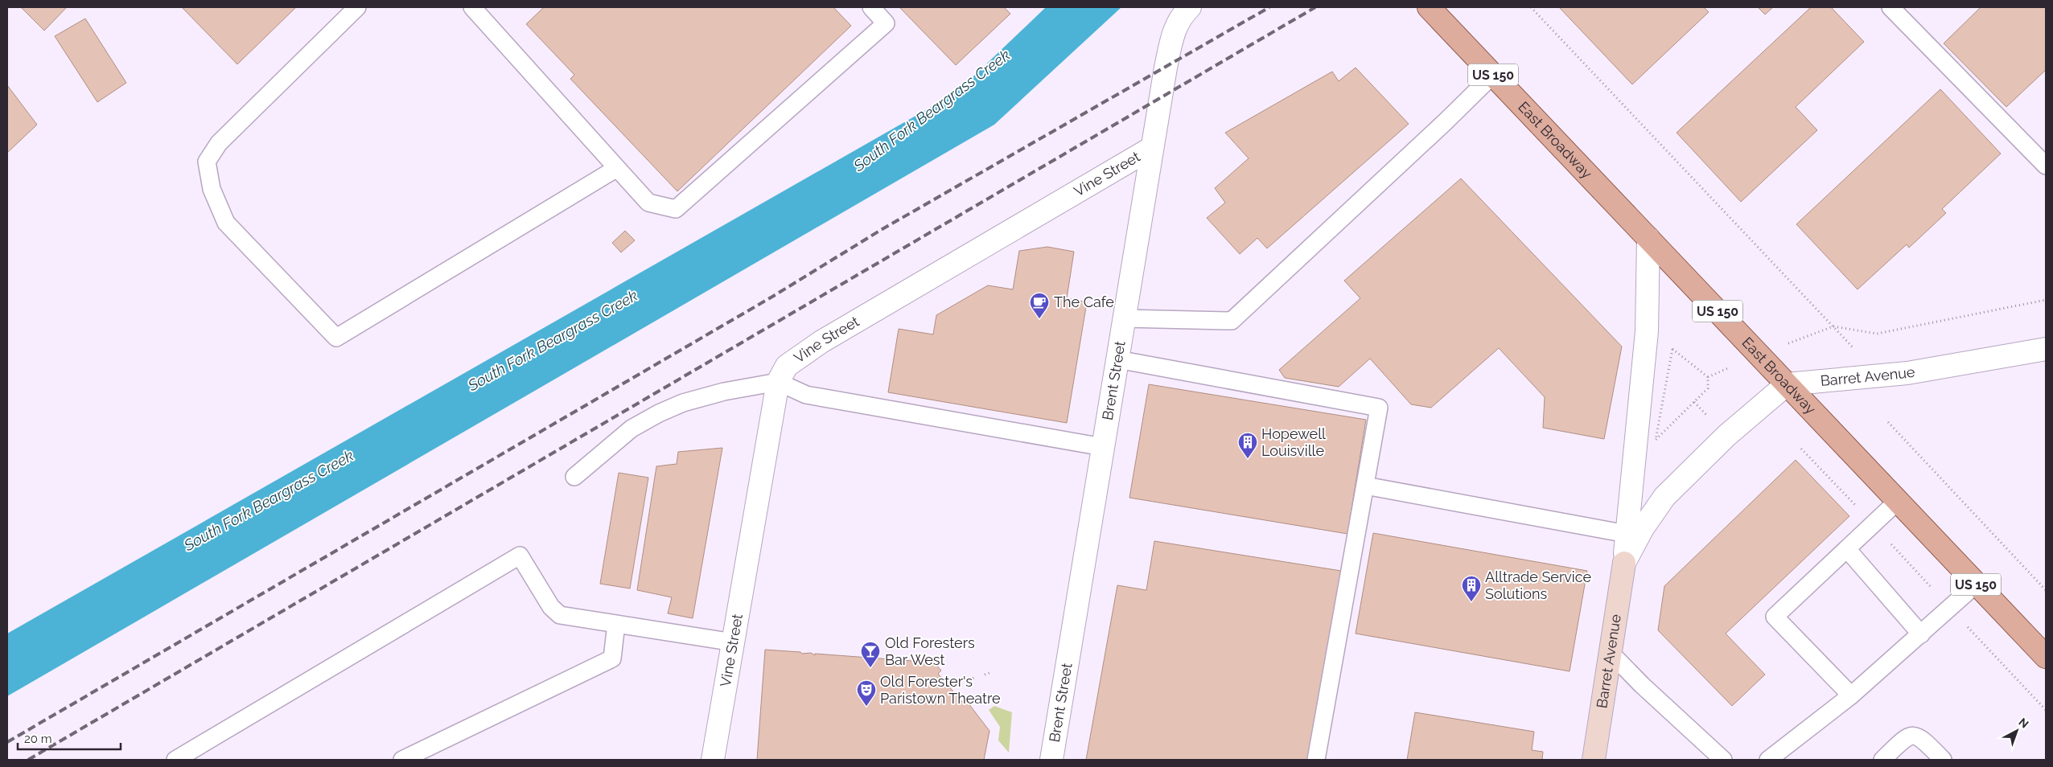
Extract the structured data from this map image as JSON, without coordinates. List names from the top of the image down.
{
  "streets": {
    "main road": ["US 150", "East Broadway"],
    "street": ["Vine Street", "Barret Avenue", "Brent Street"]
  },
  "crossings": [
    ["East Broadway", "Barret Avenue"],
    ["Vine Street", "Brent Street"]
  ],
  "water": ["South Fork Beargrass Creek"],
  "places": {
    "cafe": ["The Cafe"],
    "building": ["Hopewell Louisville", "Alltrade Service Solutions"],
    "bar": ["Old Foresters Bar West"],
    "theatre": ["Old Forester's Paristown Theatre"]
  },
  "scale_bar": "20 m",
  "north": "top right"
}
